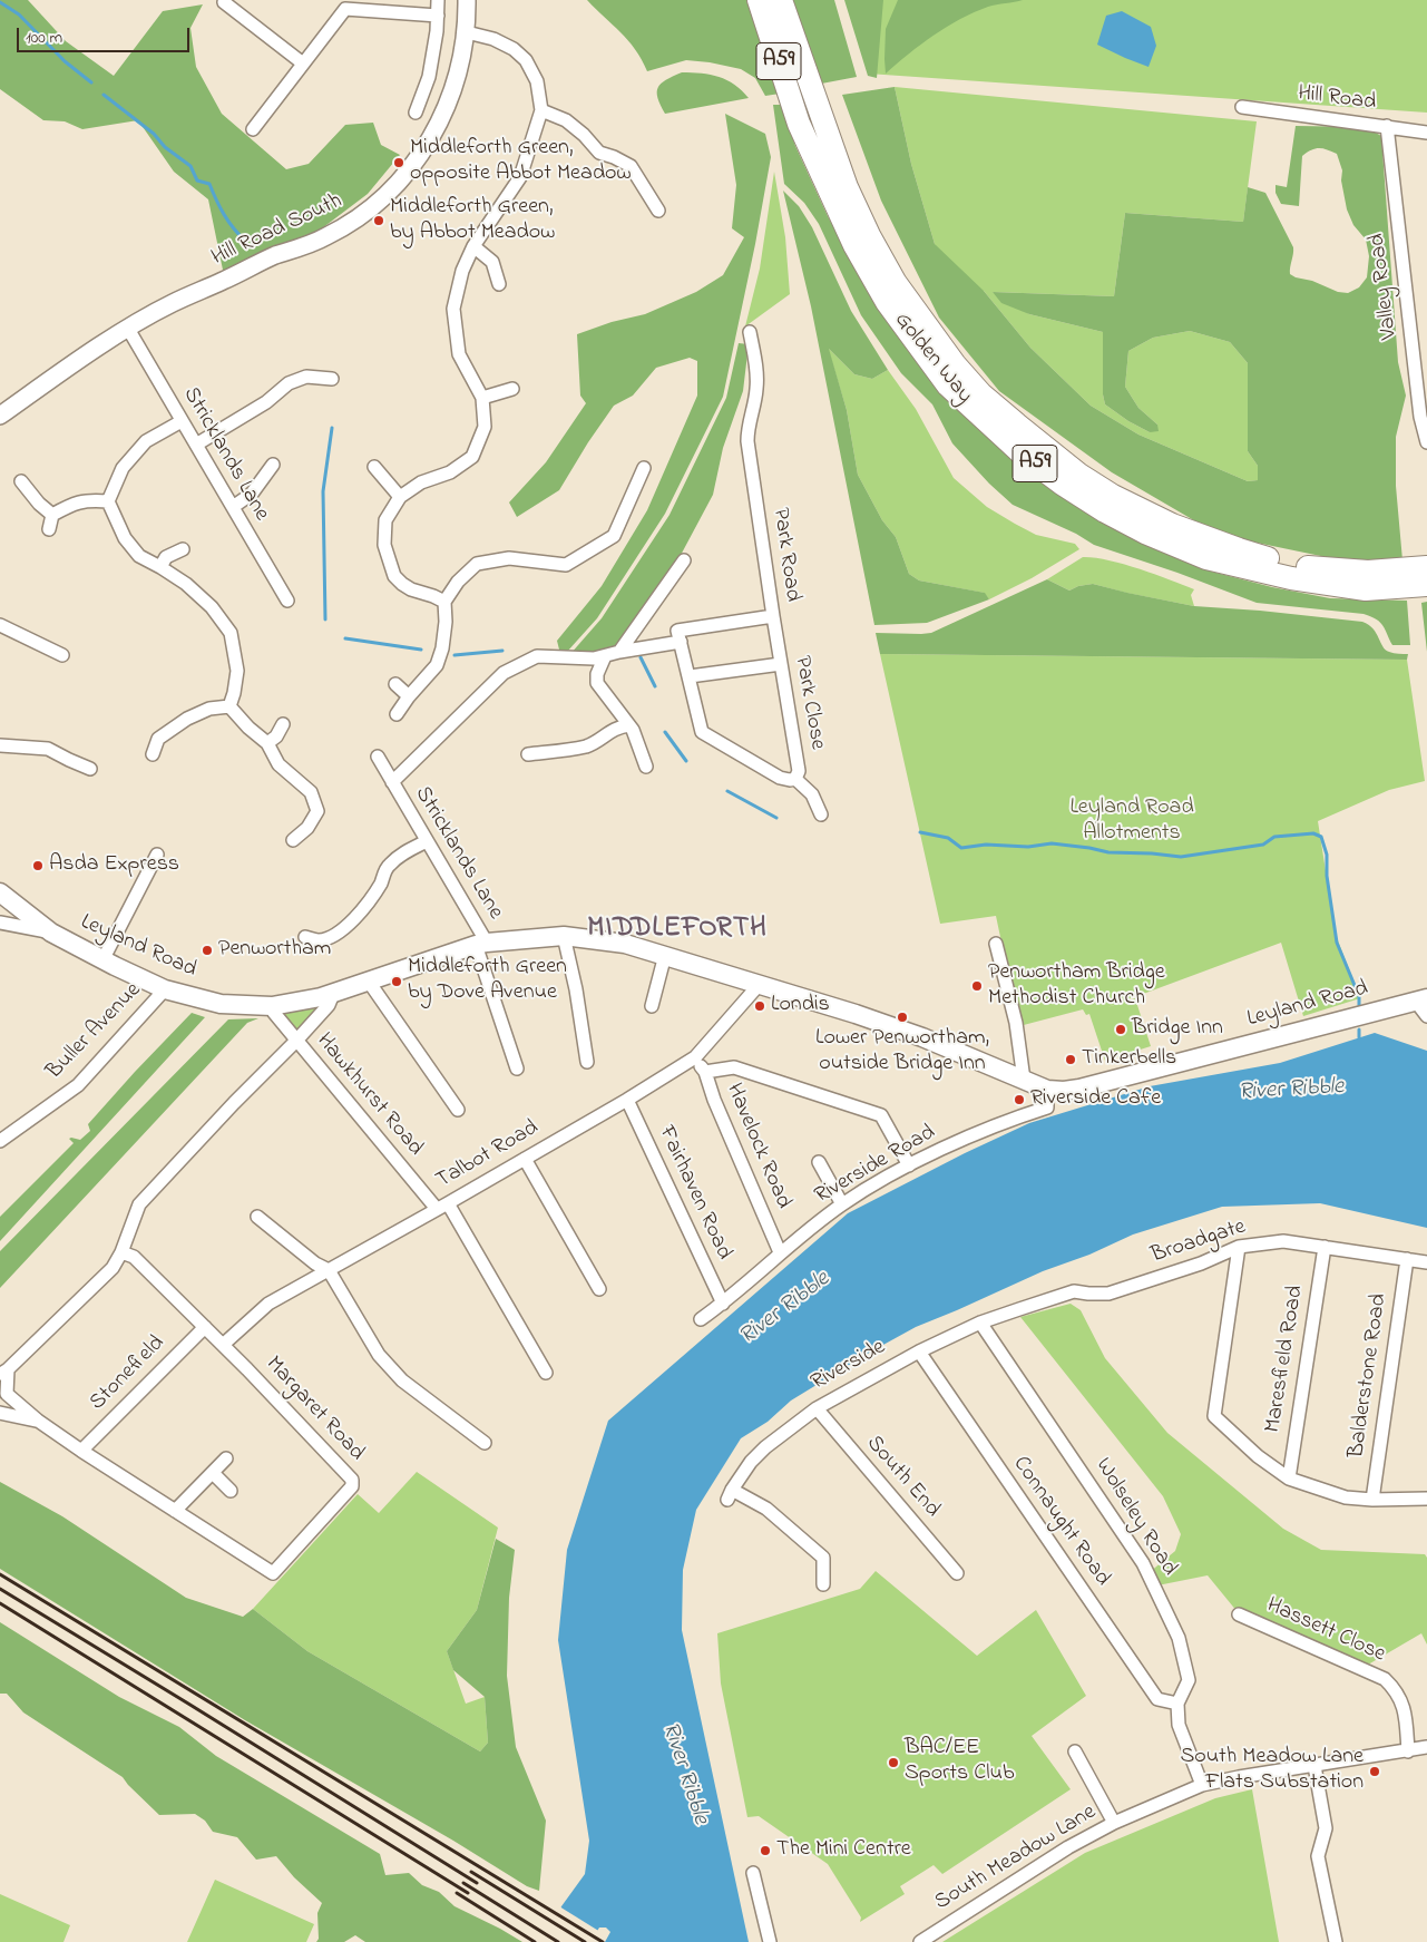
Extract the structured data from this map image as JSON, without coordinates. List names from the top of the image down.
{
  "streets": {
    "highway": ["A59", "Golden Way"],
    "main road": ["Leyland Road"],
    "street": [
      "Hill Road",
      "Hill Road South",
      "Valley Road",
      "Stricklands Lane",
      "Park Road",
      "Park Close",
      "Buller Avenue",
      "Hawkhurst Road",
      "Havelock Road",
      "Talbot Road",
      "Riverside Road",
      "Fairhaven Road",
      "Broadgate",
      "Maresfield Road",
      "Riverside",
      "Stonefield",
      "Balderstone Road",
      "Margaret Road",
      "South End",
      "Wolseley Road",
      "Connaught Road",
      "Hassett Close",
      "South Meadow Lane"
    ]
  },
  "crossings": [
    ["Hill Road", "Valley Road"],
    ["Hill Road South", "Stricklands Lane"],
    ["Stricklands Lane", "Leyland Road"],
    ["Park Road", "Park Close"],
    ["Leyland Road", "Buller Avenue"],
    ["Leyland Road", "Hawkhurst Road"],
    ["Leyland Road", "Talbot Road"],
    ["Leyland Road", "Riverside Road"],
    ["Leyland Road", "Margaret Road"],
    ["Hawkhurst Road", "Talbot Road"],
    ["Hawkhurst Road", "Margaret Road"],
    ["Havelock Road", "Talbot Road"],
    ["Havelock Road", "Riverside Road"],
    ["Talbot Road", "Fairhaven Road"],
    ["Talbot Road", "Margaret Road"],
    ["Riverside Road", "Fairhaven Road"],
    ["Broadgate", "Maresfield Road"],
    ["Broadgate", "Riverside"],
    ["Broadgate", "Balderstone Road"],
    ["Riverside", "South End"],
    ["Riverside", "Wolseley Road"],
    ["Riverside", "Connaught Road"],
    ["Stonefield", "Margaret Road"],
    ["Wolseley Road", "Connaught Road"],
    ["Hassett Close", "South Meadow Lane"]
  ],
  "districts": ["MIDDLEFORTH"],
  "water": ["River Ribble"],
  "parks": ["Leyland Road Allotments"],
  "places": [
    "Middleforth Green, opposite Abbot Meadow",
    "Middleforth Green, by Abbot Meadow",
    "Asda Express",
    "Penwortham",
    "Middleforth Green by Dove Avenue",
    "Penwortham Bridge Methodist Church",
    "Londis",
    "Lower Penwortham, outside Bridge Inn",
    "Bridge Inn",
    "Tinkerbells",
    "Riverside Cafe",
    "BAC/EE Sports Club",
    "South Meadow Lane Flats Substation",
    "The Mini Centre"
  ],
  "scale_bar": "100 m"
}
